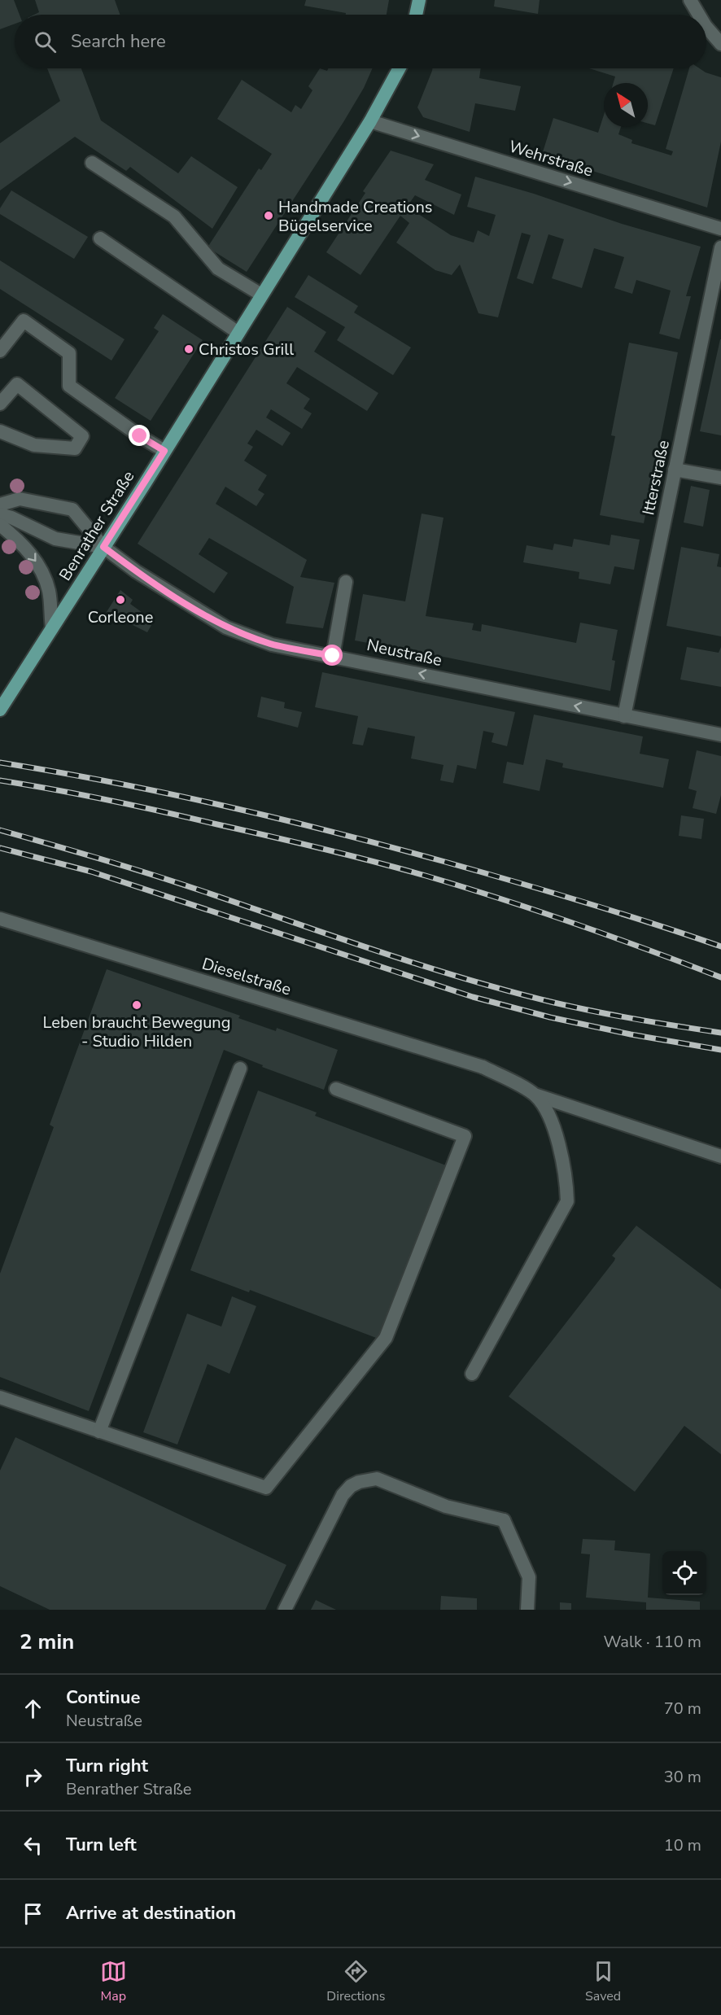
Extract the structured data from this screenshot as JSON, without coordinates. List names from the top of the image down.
{
  "streets": {
    "main road": ["Benrather Straße"],
    "street": [
      "Wehrstraße",
      "Itterstraße",
      "Neustraße",
      "Dieselstraße"
    ]
  },
  "crossings": [
    ["Wehrstraße", "Benrather Straße"],
    ["Itterstraße", "Neustraße"],
    ["Benrather Straße", "Neustraße"]
  ],
  "one_way": ["Wehrstraße", "Neustraße"],
  "places": [
    "Handmade Creations Bügelservice",
    "Christos Grill",
    "Corleone",
    "Leben braucht Bewegung - Studio Hilden"
  ],
  "north": "top left",
  "page": {
    "search": "Search here",
    "heading": ["2 min", "Walk · 110 m"],
    "list": [
      ["Continue", "Neustraße", "70 m"],
      ["Turn right", "Benrather Straße", "30 m"],
      ["Turn left", "10 m"],
      "Arrive at destination"
    ],
    "nav": ["Map", "Directions", "Saved"]
  }
}
